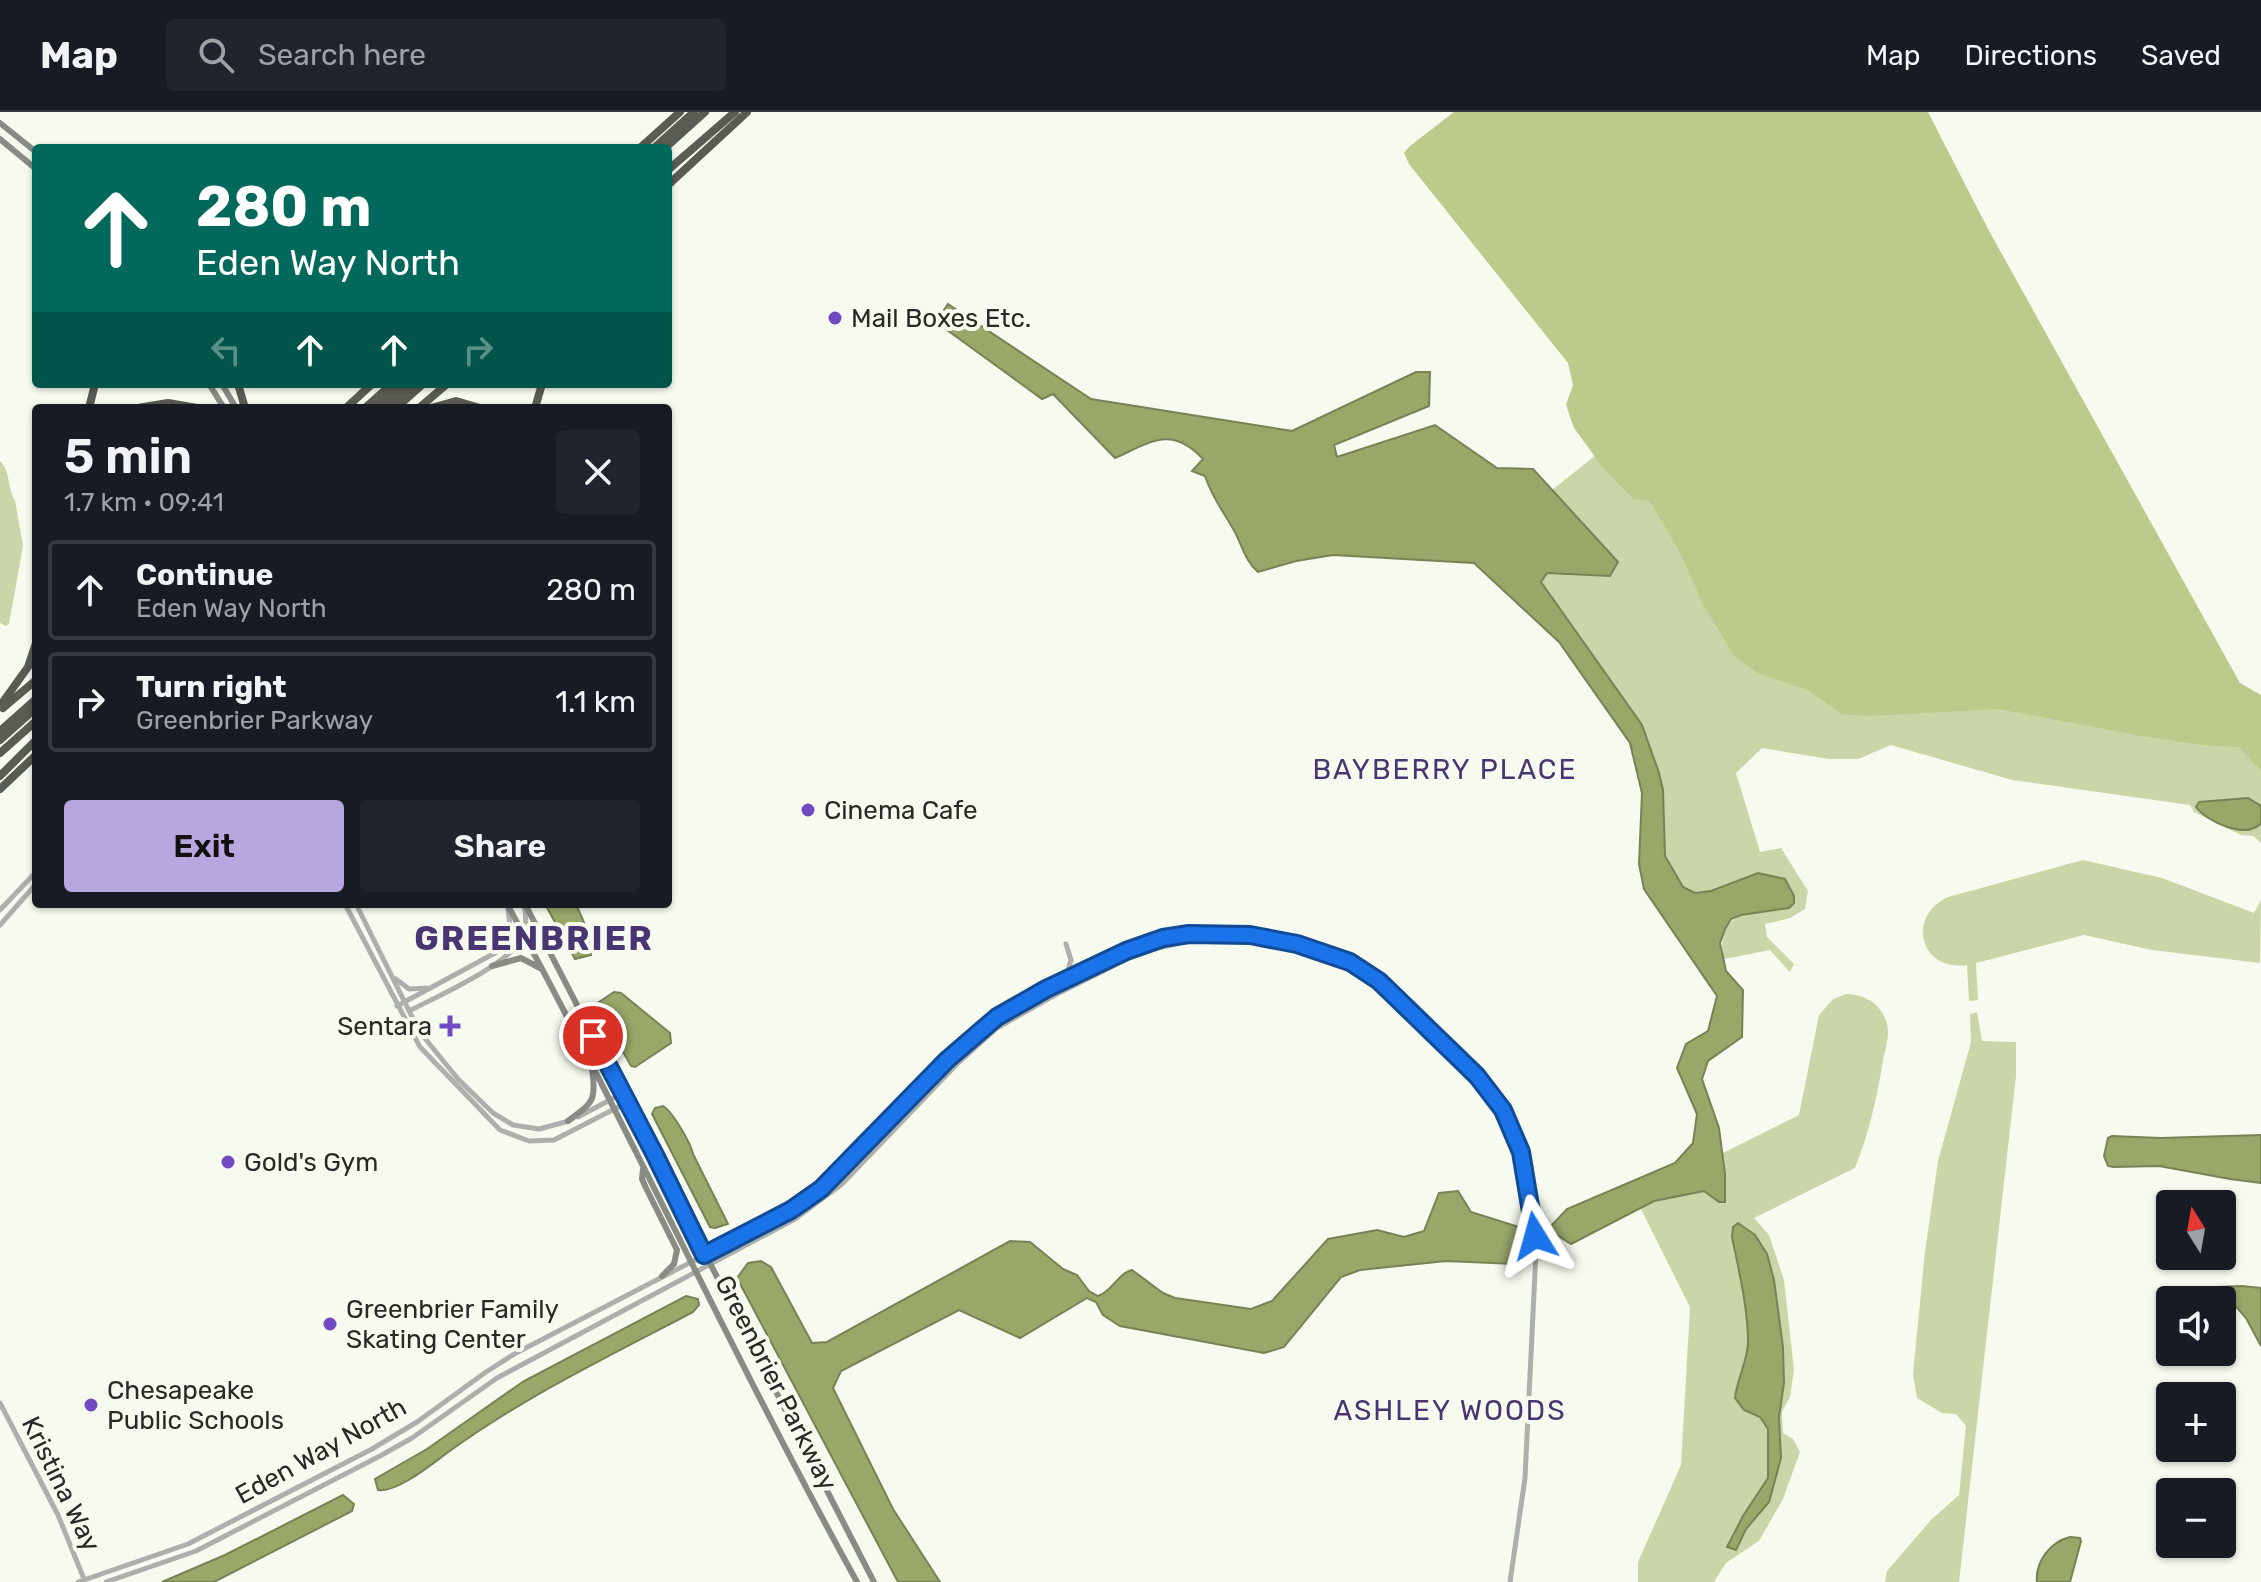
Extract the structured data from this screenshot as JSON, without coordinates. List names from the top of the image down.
{
  "streets": {
    "main road": ["Greenbrier Parkway"],
    "street": ["Eden Way North", "Kristina Way"]
  },
  "crossings": [
    ["Greenbrier Parkway", "Eden Way North"],
    ["Eden Way North", "Kristina Way"]
  ],
  "districts": ["BAYBERRY PLACE", "GREENBRIER", "ASHLEY WOODS"],
  "places": {
    "other": [
      "Mail Boxes Etc.",
      "Cinema Cafe",
      "Gold's Gym",
      "Greenbrier Family Skating Center",
      "Chesapeake Public Schools"
    ],
    "health": ["Sentara"]
  },
  "north": "top",
  "page": {
    "header": "Map",
    "search": "Search here",
    "nav": ["Map", "Directions", "Saved"],
    "turn": ["280 m", "Eden Way North"],
    "heading": ["5 min", "1.7 km · 09:41"],
    "list": [
      {
        "name": "Continue",
        "note": "Eden Way North",
        "value": "280 m"
      },
      {
        "name": "Turn right",
        "note": "Greenbrier Parkway",
        "value": "1.1 km"
      }
    ],
    "buttons": ["Exit", "Share"],
    "map_buttons": ["+", "−"]
  }
}
